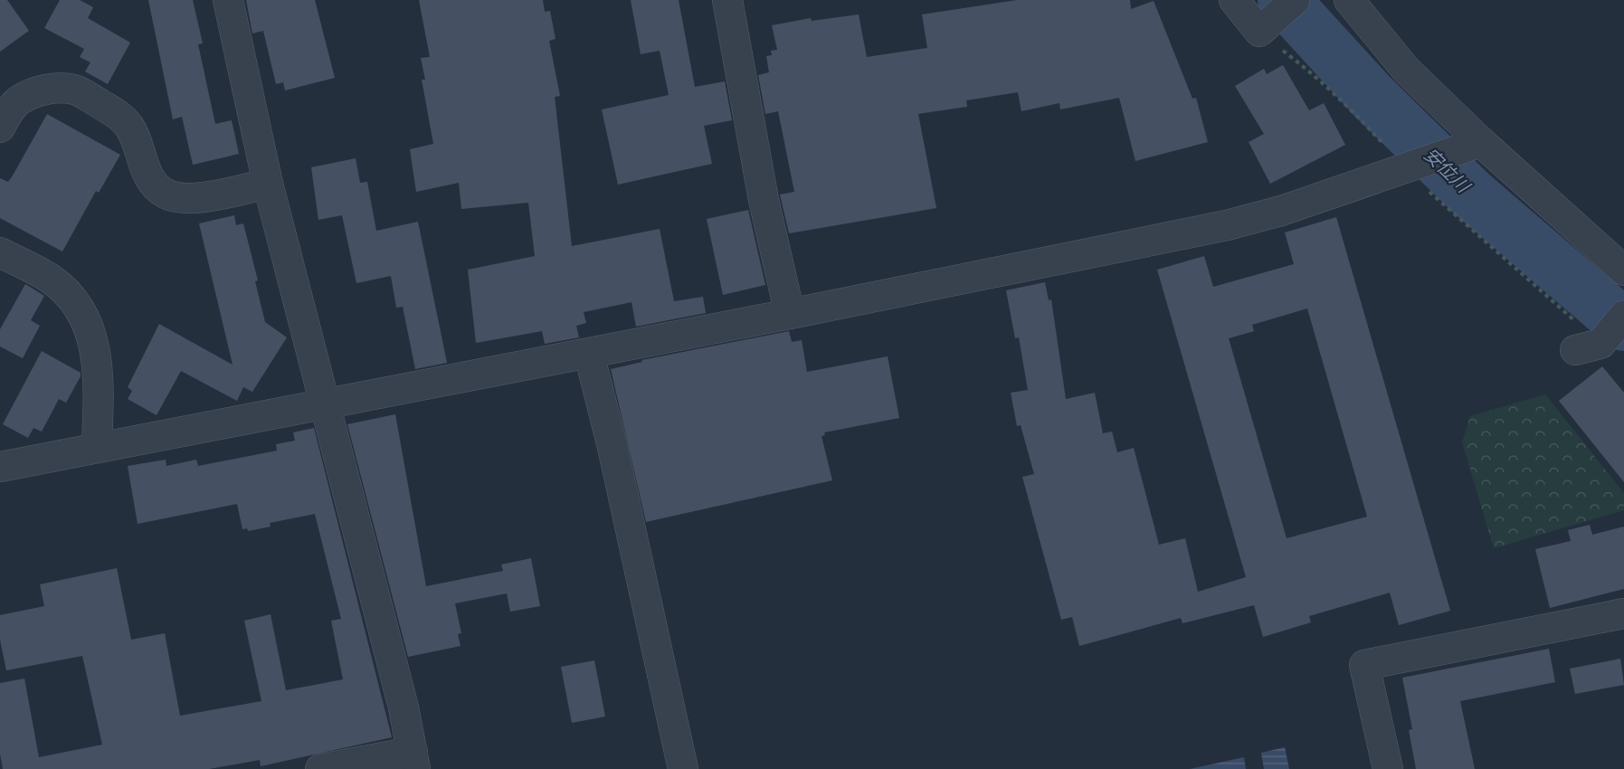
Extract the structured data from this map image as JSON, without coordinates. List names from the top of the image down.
{
  "water": ["安位川"]
}
